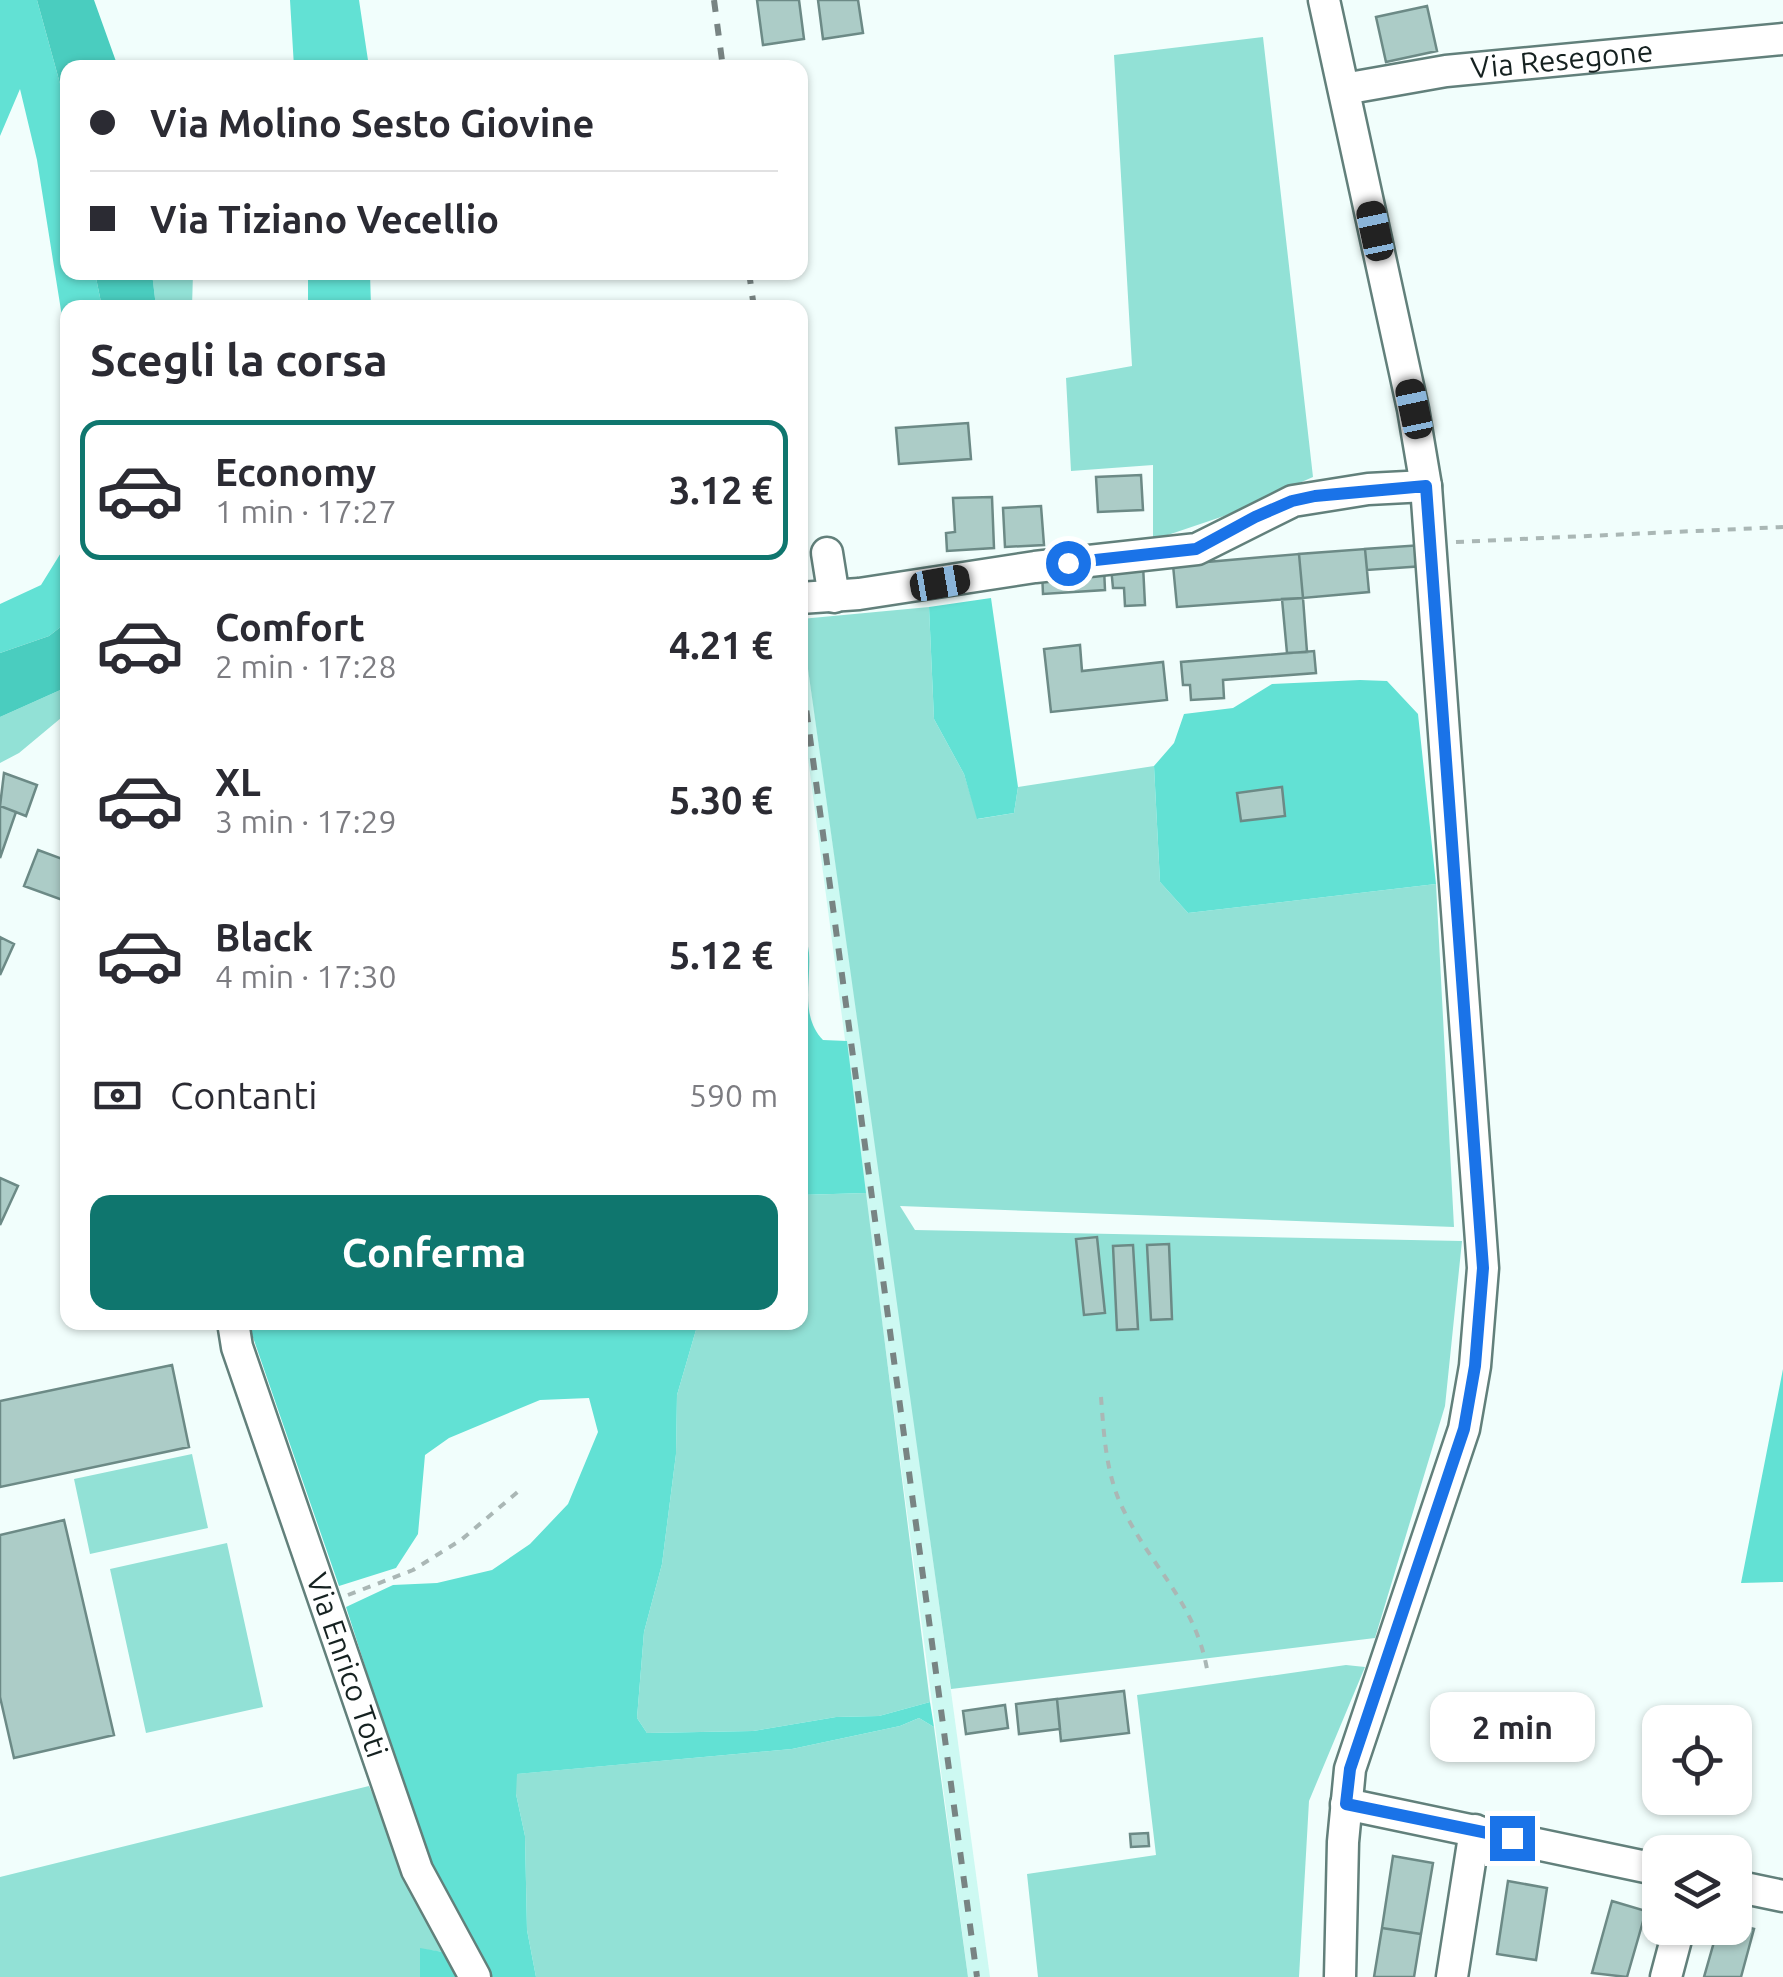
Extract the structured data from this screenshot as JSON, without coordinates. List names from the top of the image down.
{
  "streets": {
    "street": ["Via Resegone", "Via Enrico Toti"]
  },
  "page": {
    "banner": ["Via Molino Sesto Giovine", "Via Tiziano Vecellio"],
    "heading": "Scegli la corsa",
    "list": [
      {
        "name": "Economy",
        "note": "1 min · 17:27",
        "value": "3.12 €"
      },
      {
        "name": "Comfort",
        "note": "2 min · 17:28",
        "value": "4.21 €"
      },
      {
        "name": "XL",
        "note": "3 min · 17:29",
        "value": "5.30 €"
      },
      {
        "name": "Black",
        "note": "4 min · 17:30",
        "value": "5.12 €"
      }
    ],
    "pay": ["Contanti", "590 m"],
    "buttons": "Conferma",
    "bubble": "2 min"
  }
}
